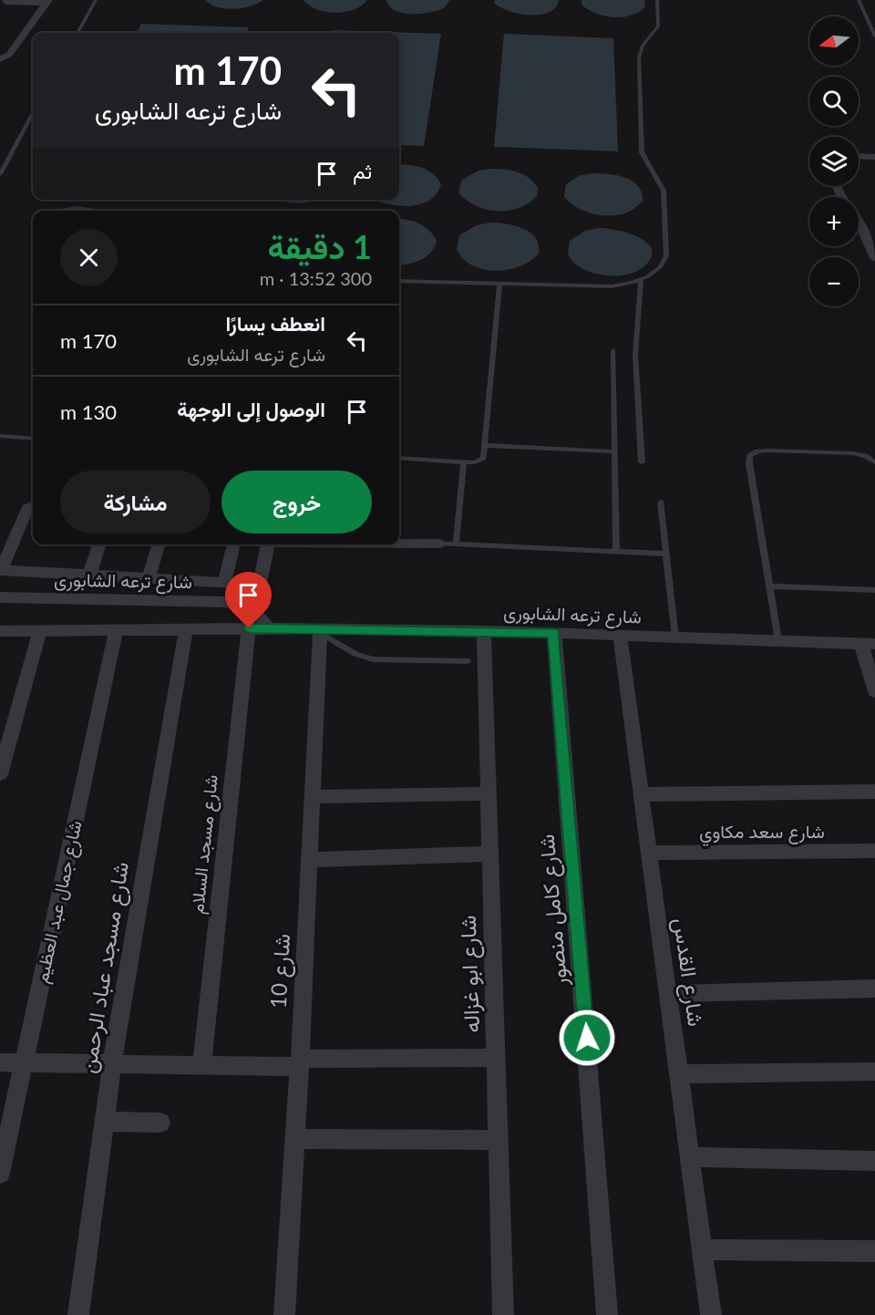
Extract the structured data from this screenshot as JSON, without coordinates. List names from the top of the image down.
{
  "streets": {
    "street": [
      "شارع ترعه الشابورى",
      "شارع سعد مكاوي",
      "شارع مسجد السلام",
      "شارع جمال عبد العظيم",
      "شارع كامل منصور",
      "شارع مسجد عباد الرحمن",
      "شارع 10",
      "شارع القدس",
      "شارع ابو غزاله"
    ]
  },
  "crossings": [
    ["شارع ترعه الشابورى", "شارع مسجد السلام"],
    ["شارع ترعه الشابورى", "شارع جمال عبد العظيم"],
    ["شارع ترعه الشابورى", "شارع كامل منصور"],
    ["شارع ترعه الشابورى", "شارع مسجد عباد الرحمن"],
    ["شارع ترعه الشابورى", "شارع 10"],
    ["شارع ترعه الشابورى", "شارع القدس"],
    ["شارع ترعه الشابورى", "شارع ابو غزاله"],
    ["شارع سعد مكاوي", "شارع القدس"]
  ],
  "north": "left",
  "page": {
    "map_buttons": ["+", "−"],
    "turn": ["170 m", "شارع ترعه الشابورى"],
    "then": "ثم",
    "heading": ["1 دقيقة", "300 m · 13:52"],
    "list": [
      {
        "name": "انعطف يسارًا",
        "note": "شارع ترعه الشابورى",
        "value": "170 m"
      },
      {
        "name": "الوصول إلى الوجهة",
        "value": "130 m"
      }
    ],
    "buttons": ["خروج", "مشاركة"]
  }
}
